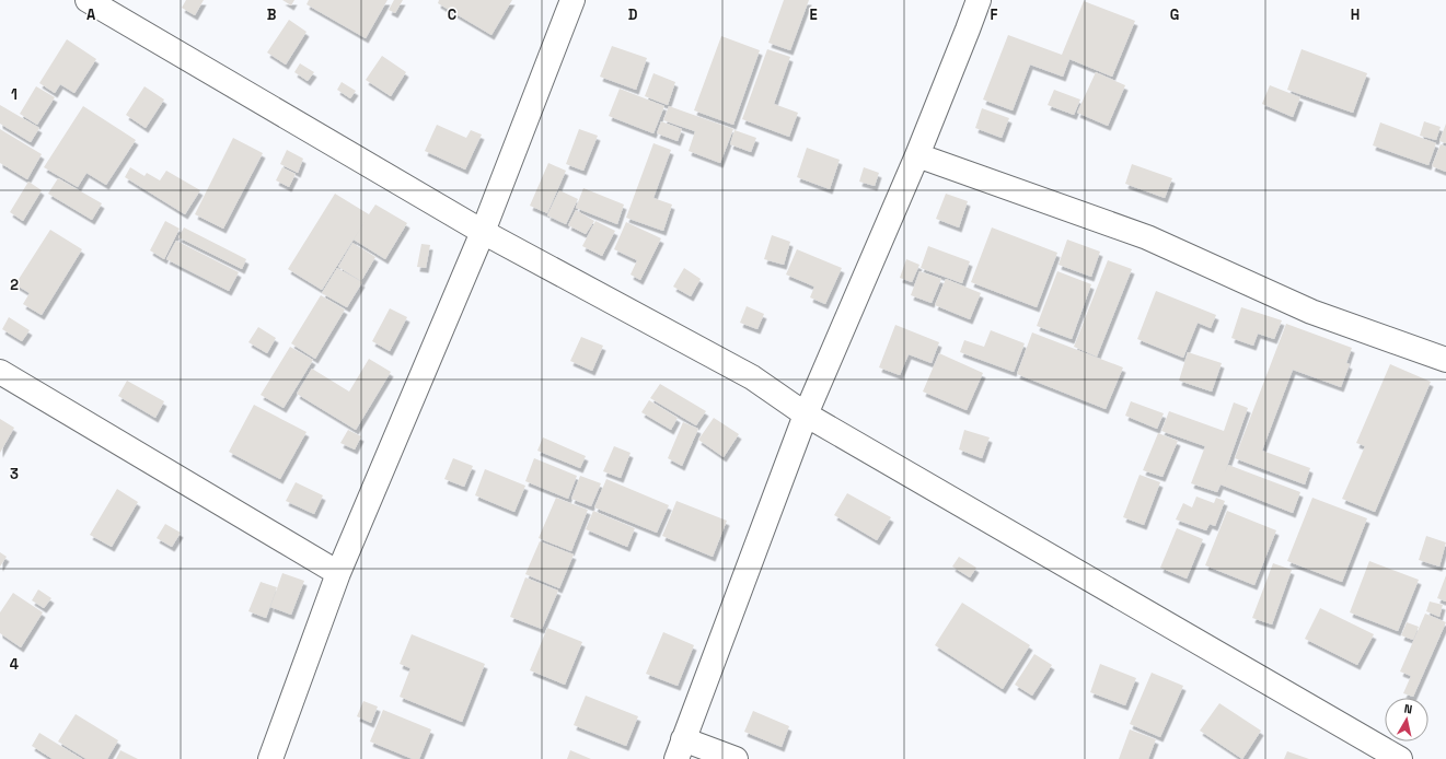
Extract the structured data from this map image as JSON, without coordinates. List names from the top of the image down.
{
  "north": "top",
  "grid": {
    "columns": [
      "A",
      "B",
      "C",
      "D",
      "E",
      "F",
      "G",
      "H"
    ],
    "rows": [
      "1",
      "2",
      "3",
      "4"
    ]
  }
}
